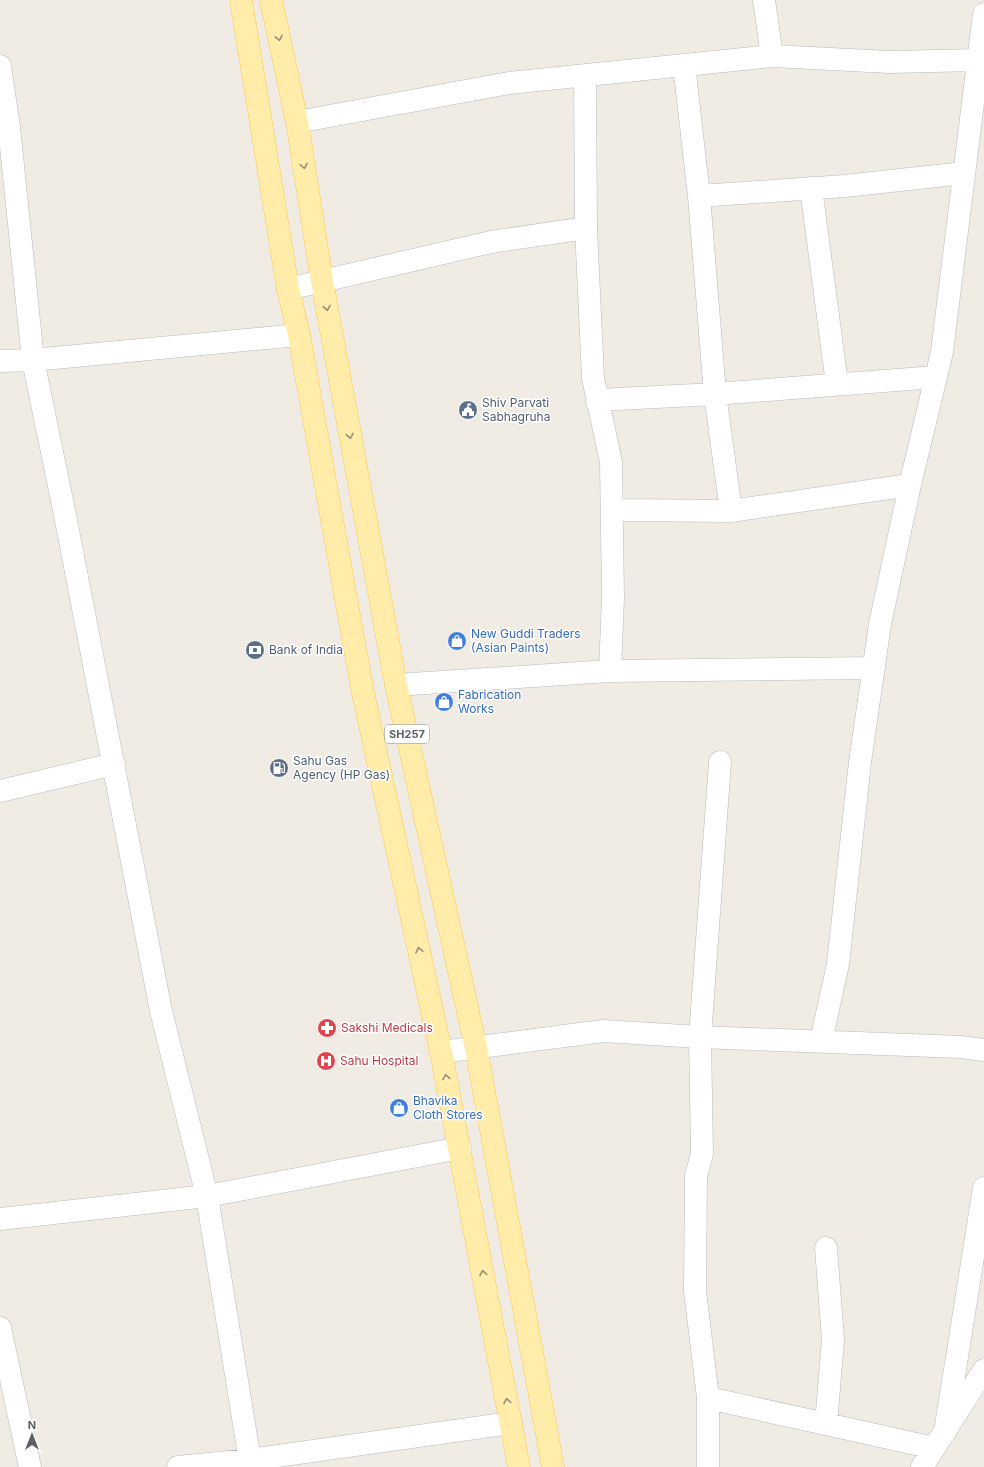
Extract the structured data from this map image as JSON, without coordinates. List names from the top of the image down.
{
  "streets": {
    "main road": ["SH257"]
  },
  "places": {
    "public building": ["Shiv Parvati Sabhagruha"],
    "shop": ["New Guddi Traders (Asian Paints)", "Fabrication Works", "Bhavika Cloth Stores"],
    "bank": ["Bank of India"],
    "fuel station": ["Sahu Gas Agency (HP Gas)"],
    "pharmacy": ["Sakshi Medicals"],
    "hospital": ["Sahu Hospital"]
  },
  "north": "top"
}
